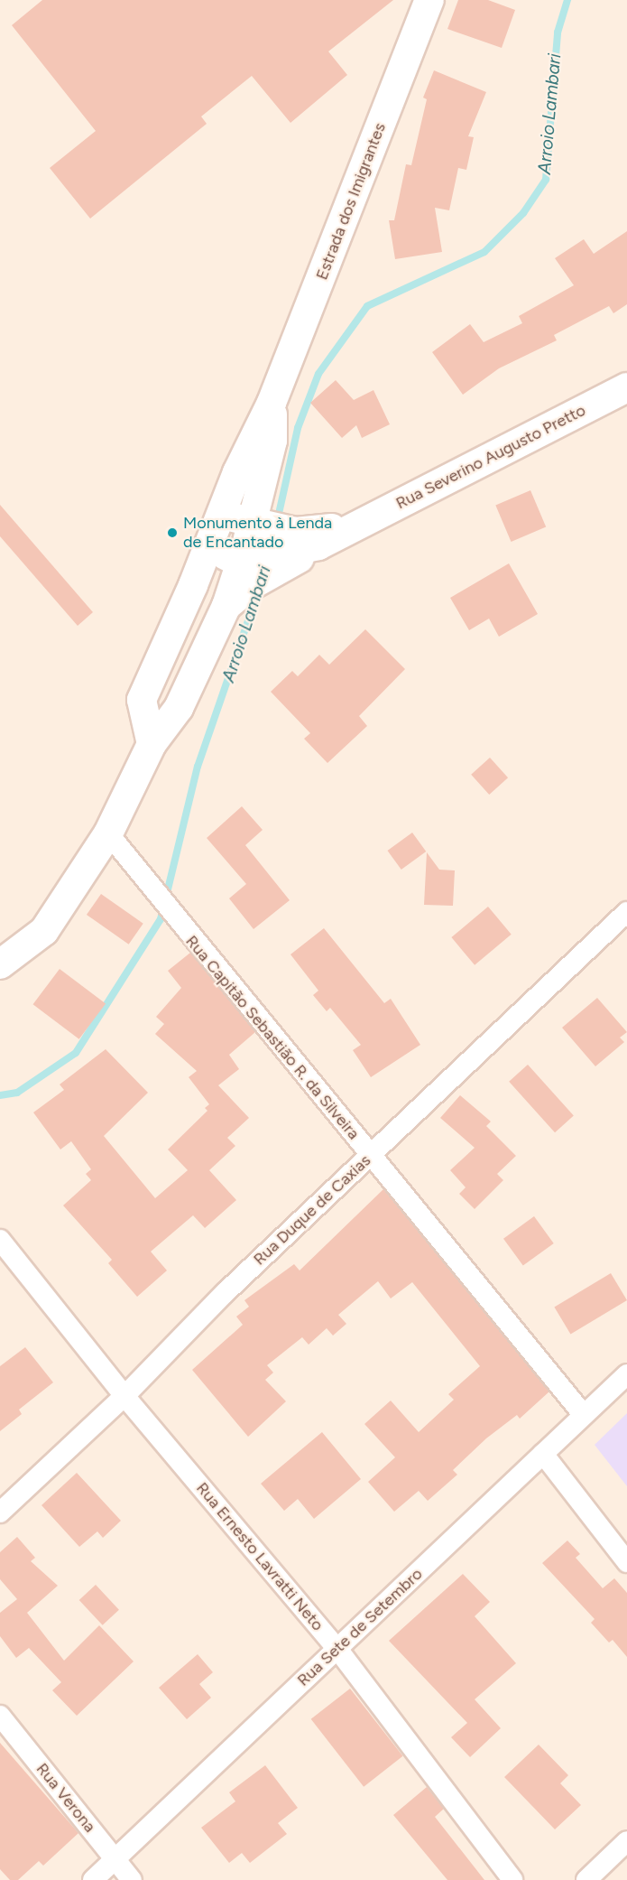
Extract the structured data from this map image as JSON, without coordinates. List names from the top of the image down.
{
  "streets": {
    "street": [
      "Estrada dos Imigrantes",
      "Rua Severino Augusto Pretto",
      "Rua Capitão Sebastião R. da Silveira",
      "Rua Duque de Caxias",
      "Rua Ernesto Lavratti Neto",
      "Rua Sete de Setembro",
      "Rua Verona"
    ]
  },
  "crossings": [
    ["Estrada dos Imigrantes", "Rua Severino Augusto Pretto"],
    ["Rua Capitão Sebastião R. da Silveira", "Rua Duque de Caxias"],
    ["Rua Capitão Sebastião R. da Silveira", "Rua Sete de Setembro"],
    ["Rua Duque de Caxias", "Rua Ernesto Lavratti Neto"],
    ["Rua Ernesto Lavratti Neto", "Rua Sete de Setembro"],
    ["Rua Sete de Setembro", "Rua Verona"]
  ],
  "water": ["Arroio Lambari"],
  "places": ["Monumento à Lenda de Encantado"]
}
